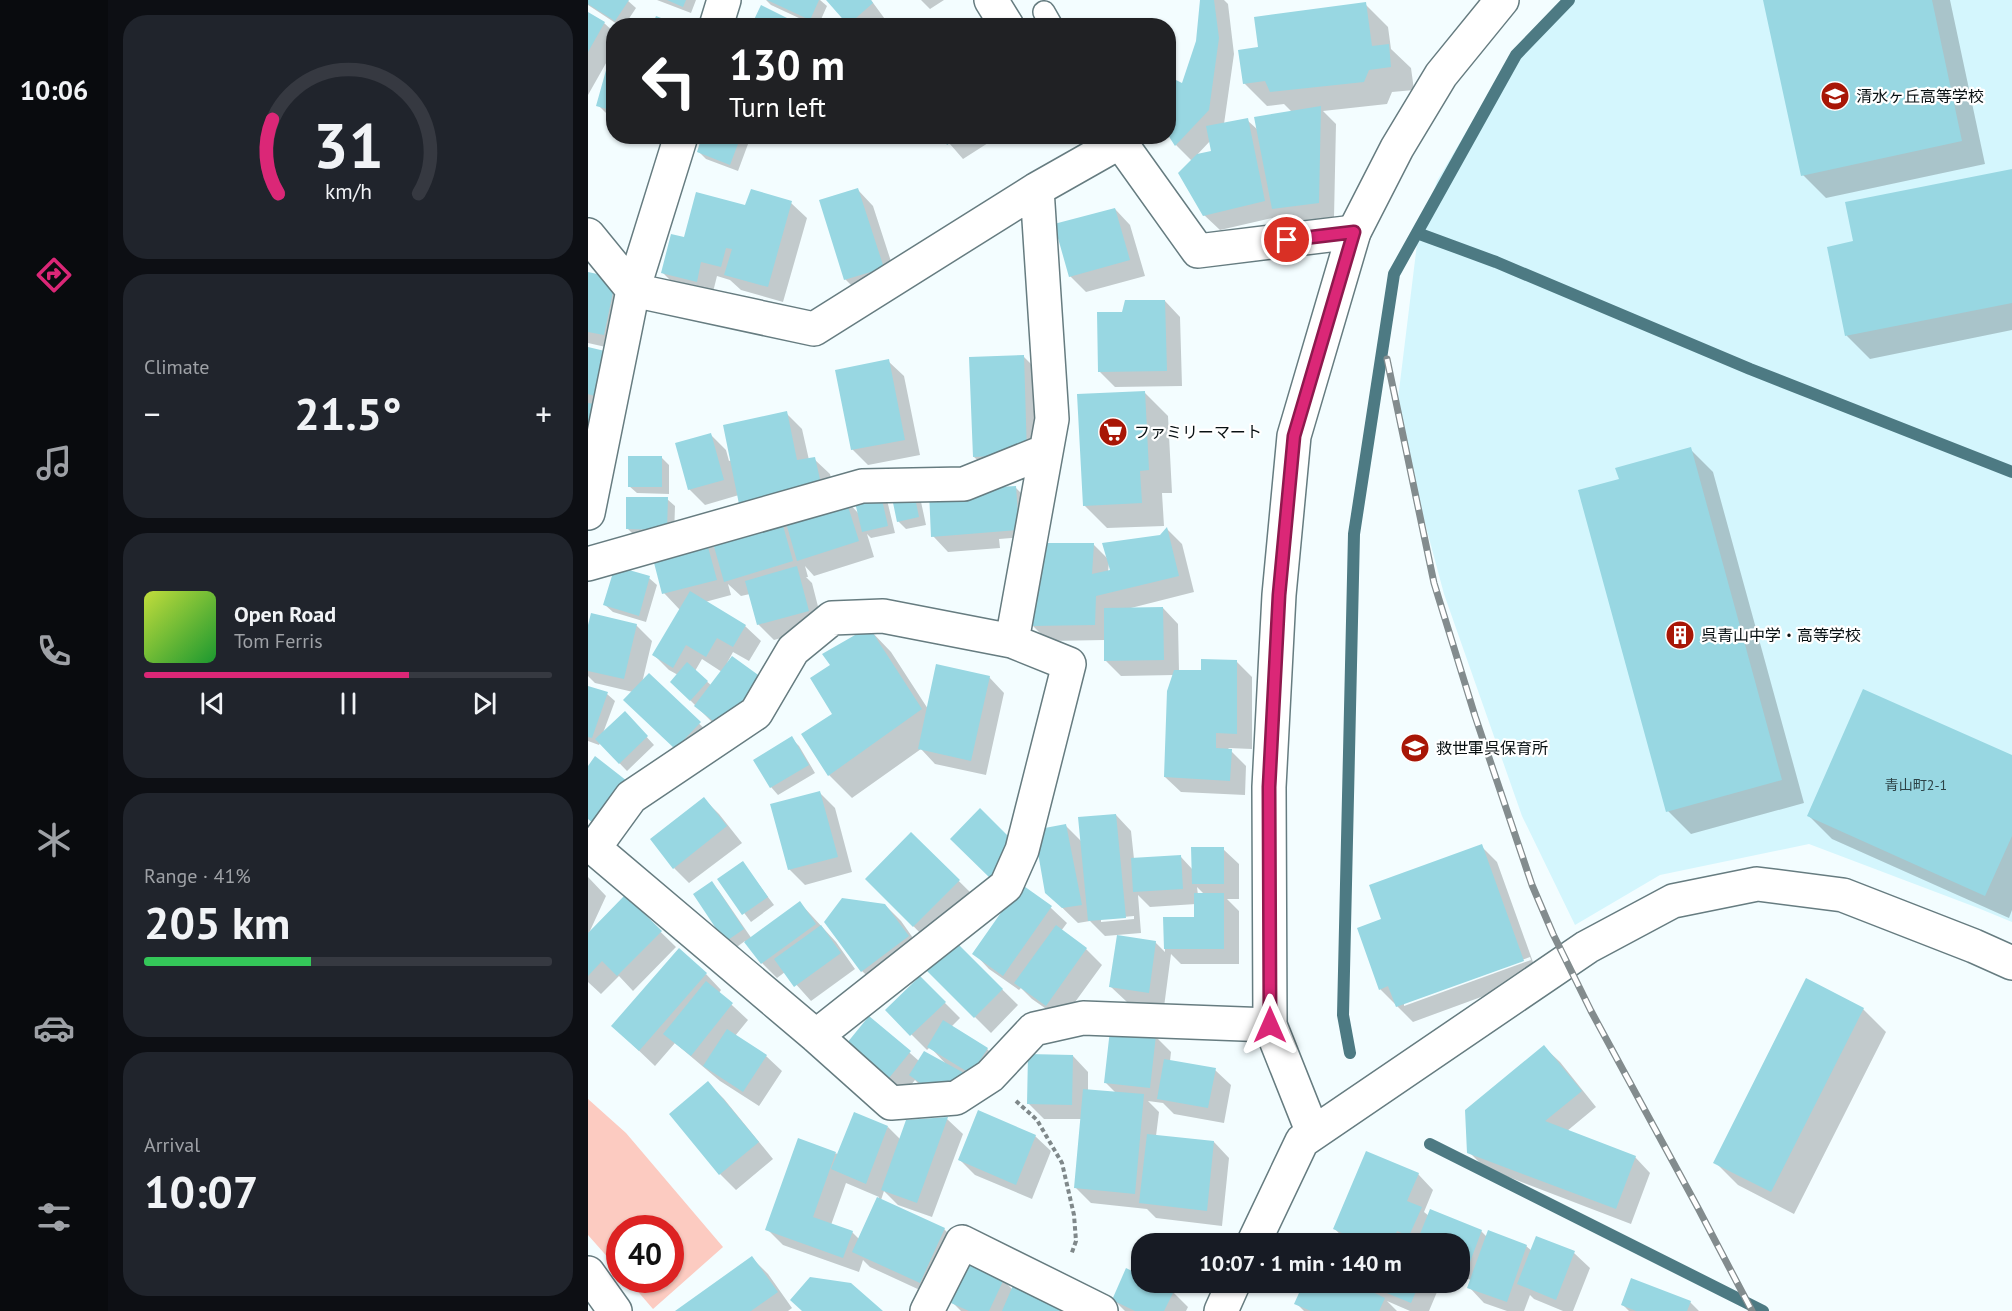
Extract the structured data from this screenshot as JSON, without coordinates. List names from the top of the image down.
{
  "places": {
    "school or university": ["清水ヶ丘高等学校", "救世軍呉保育所"],
    "supermarket": ["ファミリーマート"],
    "building": ["呉青山中学・高等学校"]
  },
  "house_numbers": ["青山町2-1"],
  "page": {
    "tabs": "10:06",
    "turn": ["130 m", "Turn left"],
    "tile": [
      "Climate",
      ["Range · 41%", "205 km"],
      ["Arrival", "10:07"]
    ],
    "heat": ["−", "21.5°", "+"],
    "song": ["Open Road", "Tom Ferris"],
    "limit": "40",
    "trip": "10:07 · 1 min · 140 m",
    "gauge": ["31", "km/h"]
  }
}
